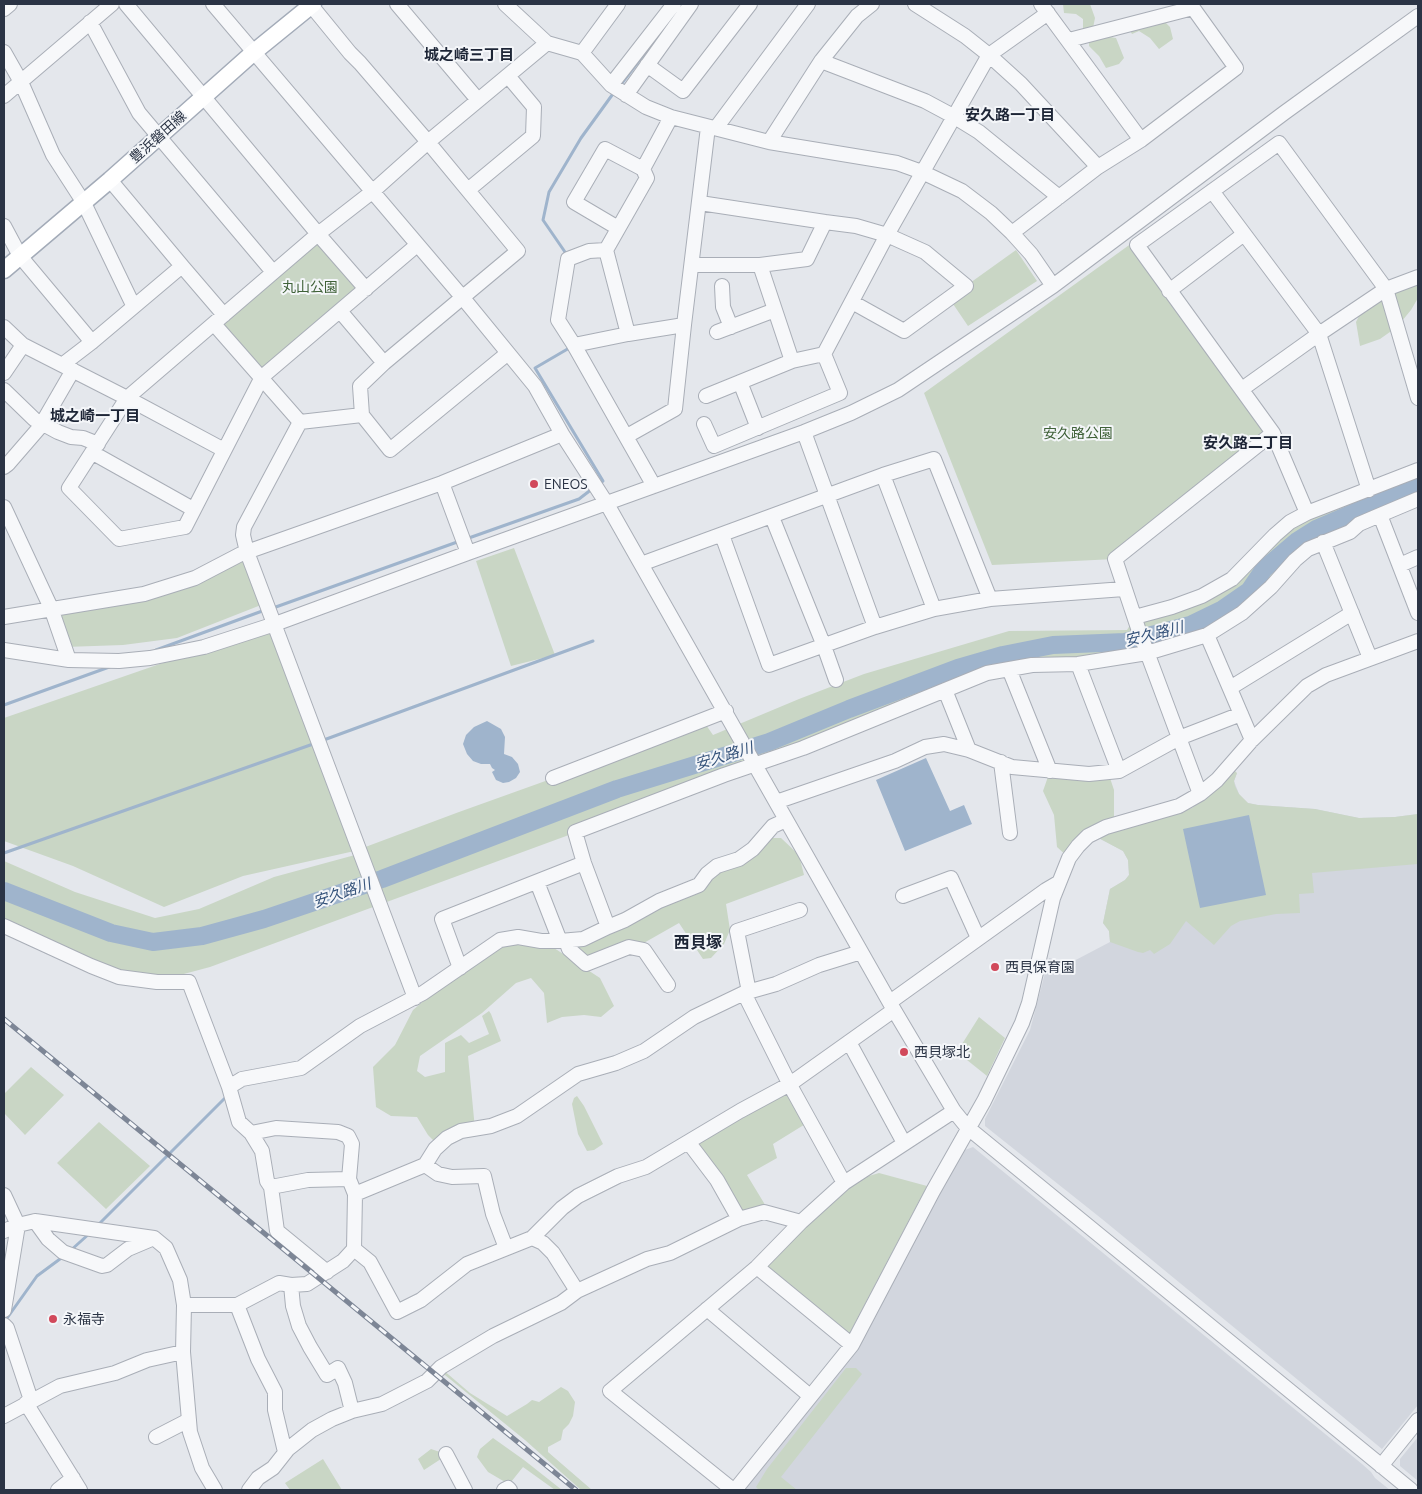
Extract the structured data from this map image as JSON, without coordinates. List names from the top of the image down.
{
  "streets": {
    "main road": ["豊浜磐田線"]
  },
  "districts": [
    "城之崎三丁目",
    "安久路一丁目",
    "城之崎一丁目",
    "安久路二丁目",
    "西貝塚"
  ],
  "water": ["安久路川"],
  "parks": ["丸山公園", "安久路公園"],
  "places": [
    "ENEOS",
    "西貝保育園",
    "西貝塚北",
    "永福寺"
  ]
}
